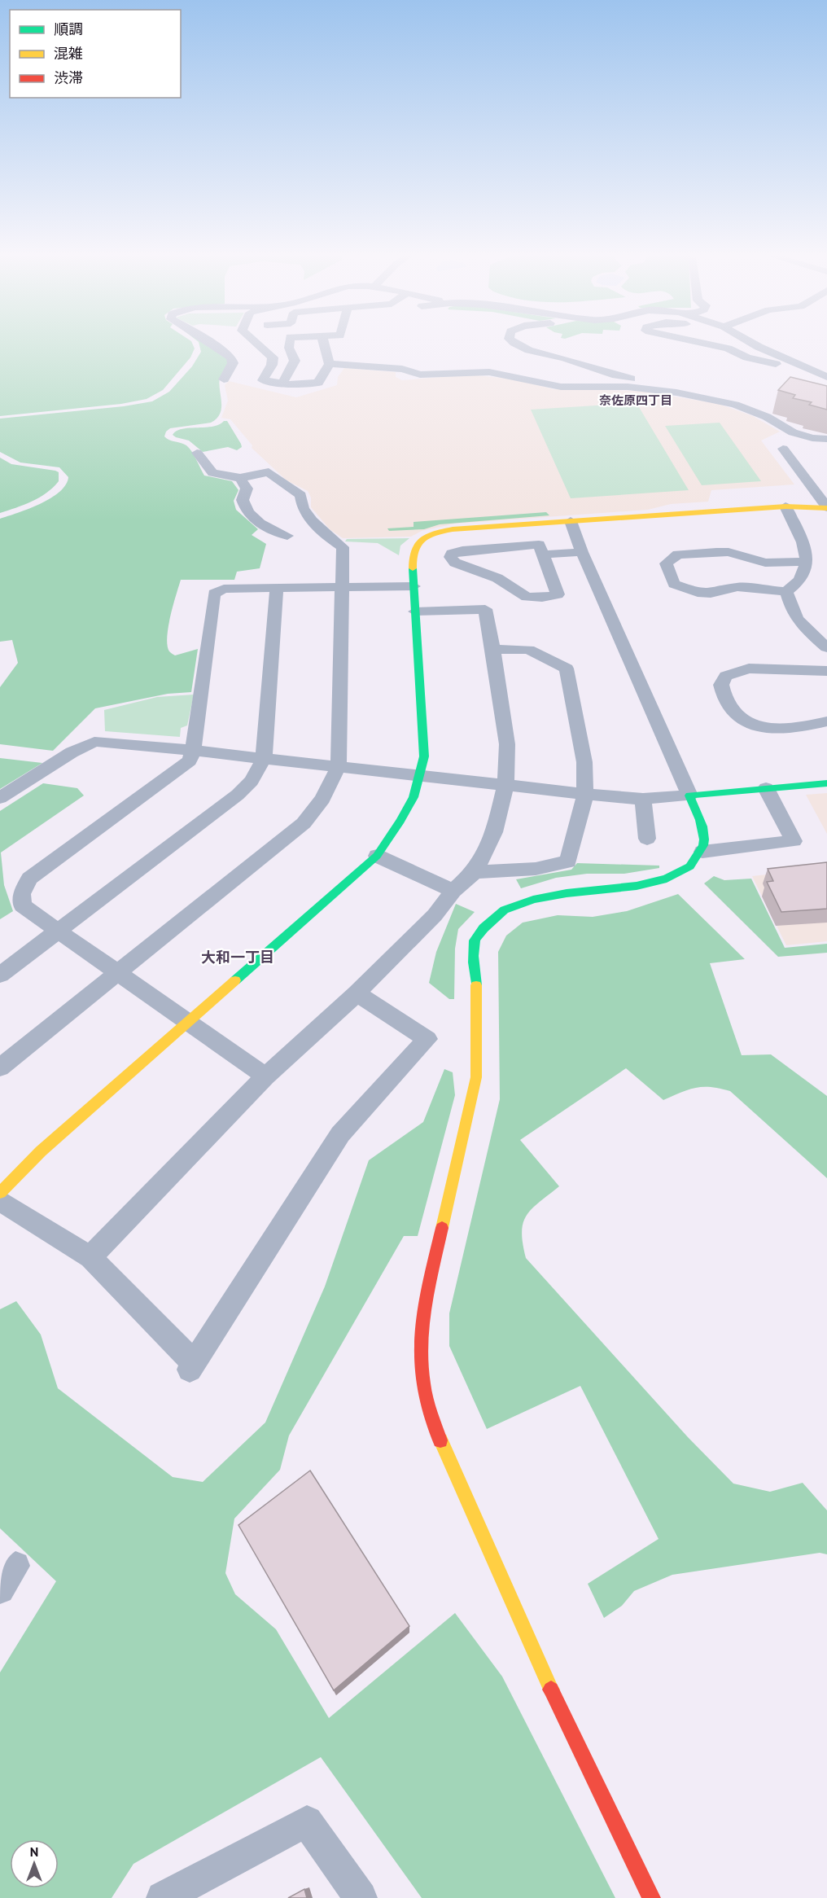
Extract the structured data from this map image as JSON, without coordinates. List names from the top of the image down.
{
  "districts": ["奈佐原四丁目", "大和一丁目"],
  "legend": ["順調", "混雑", "渋滞"],
  "north": "top"
}
